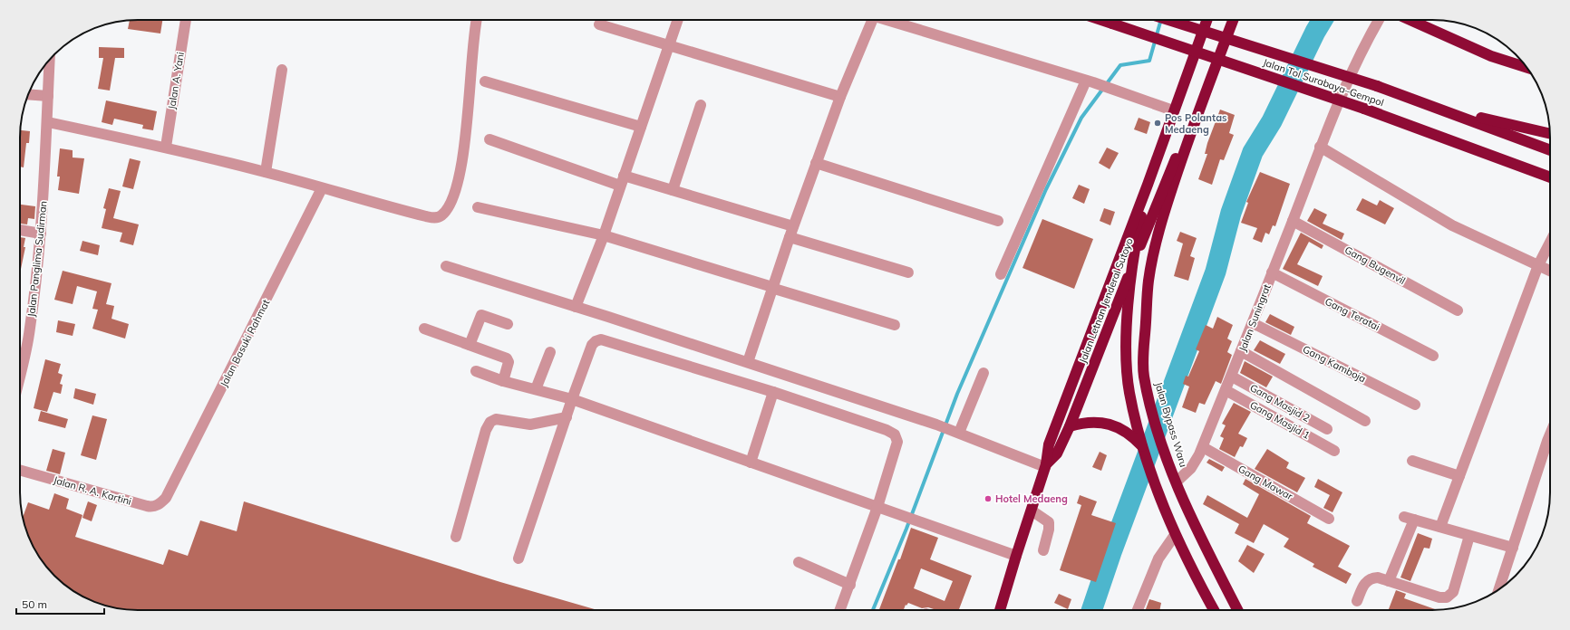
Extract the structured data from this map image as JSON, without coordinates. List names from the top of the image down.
{
  "streets": {
    "highway": ["Jalan Tol Surabaya–Gempol", "Jalan Letnan Jenderal Sutoyo", "Jalan Bypass Waru"],
    "street": [
      "Jalan A. Yani",
      "Jalan Panglima Sudirman",
      "Gang Bugenvil",
      "Gang Teratai",
      "Jalan Suningrat",
      "Jalan Basuki Rahmat",
      "Gang Kamboja",
      "Gang Masjid 2",
      "Gang Masjid 1",
      "Gang Mawar",
      "Jalan R. A. Kartini"
    ]
  },
  "crossings": [
    ["Gang Bugenvil", "Jalan Suningrat"],
    ["Jalan Letnan Jenderal Sutoyo", "Jalan Bypass Waru"],
    ["Gang Teratai", "Jalan Suningrat"],
    ["Jalan Suningrat", "Gang Kamboja"],
    ["Jalan Suningrat", "Gang Masjid 2"],
    ["Jalan Suningrat", "Gang Masjid 1"],
    ["Jalan Suningrat", "Jalan Bypass Waru"],
    ["Jalan Suningrat", "Gang Mawar"],
    ["Jalan Basuki Rahmat", "Jalan R. A. Kartini"]
  ],
  "places": ["Pos Polantas Medaeng", "Hotel Medaeng"],
  "scale_bar": "50 m"
}
